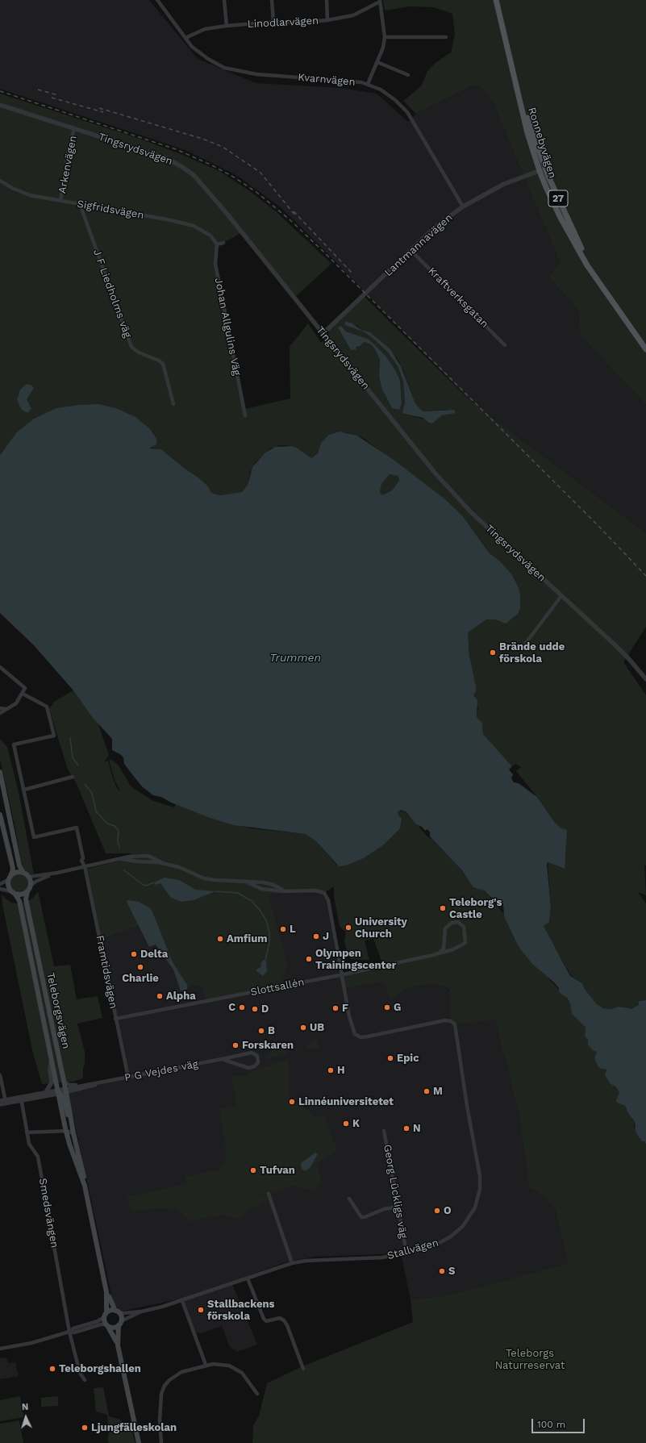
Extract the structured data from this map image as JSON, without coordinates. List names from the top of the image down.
{
  "streets": {
    "main road": ["Ronnebyvägen", "27", "Teleborgsvägen"],
    "street": [
      "Linodlarvägen",
      "Kvarnvägen",
      "Tingsrydsvägen",
      "Arkenvägen",
      "Sigfridsvägen",
      "Lantmannavägen",
      "J F Liedholms väg",
      "Kraftverksgatan",
      "Johan Allgulins Väg",
      "Framtidsvägen",
      "Slottsallén",
      "P G Vejdes väg",
      "Georg Lückligs väg",
      "Smedsvängen",
      "Stallvägen"
    ]
  },
  "crossings": [
    ["Linodlarvägen", "Kvarnvägen"],
    ["Kvarnvägen", "Lantmannavägen"],
    ["Ronnebyvägen", "Lantmannavägen"],
    ["Tingsrydsvägen", "Arkenvägen"],
    ["Tingsrydsvägen", "Lantmannavägen"],
    ["Arkenvägen", "Sigfridsvägen"],
    ["Sigfridsvägen", "J F Liedholms väg"],
    ["Sigfridsvägen", "Johan Allgulins Väg"],
    ["Lantmannavägen", "Kraftverksgatan"],
    ["Framtidsvägen", "Slottsallén"],
    ["Framtidsvägen", "P G Vejdes väg"],
    ["Slottsallén", "Stallvägen"],
    ["Teleborgsvägen", "P G Vejdes väg"],
    ["Teleborgsvägen", "Stallvägen"],
    ["Georg Lückligs väg", "Stallvägen"]
  ],
  "water": ["Trummen"],
  "parks": ["Teleborgs Naturreservat"],
  "places": [
    "Brände udde förskola",
    "Teleborg's Castle",
    "University Church",
    "L",
    "J",
    "Amfium",
    "Delta",
    "Olympen Trainingscenter",
    "Charlie",
    "Alpha",
    "C",
    "G",
    "F",
    "D",
    "UB",
    "B",
    "Forskaren",
    "Epic",
    "H",
    "M",
    "Linnéuniversitetet",
    "K",
    "N",
    "Tufvan",
    "O",
    "S",
    "Stallbackens förskola",
    "Teleborgshallen",
    "Ljungfälleskolan"
  ],
  "scale_bar": "100 m",
  "north": "top"
}
